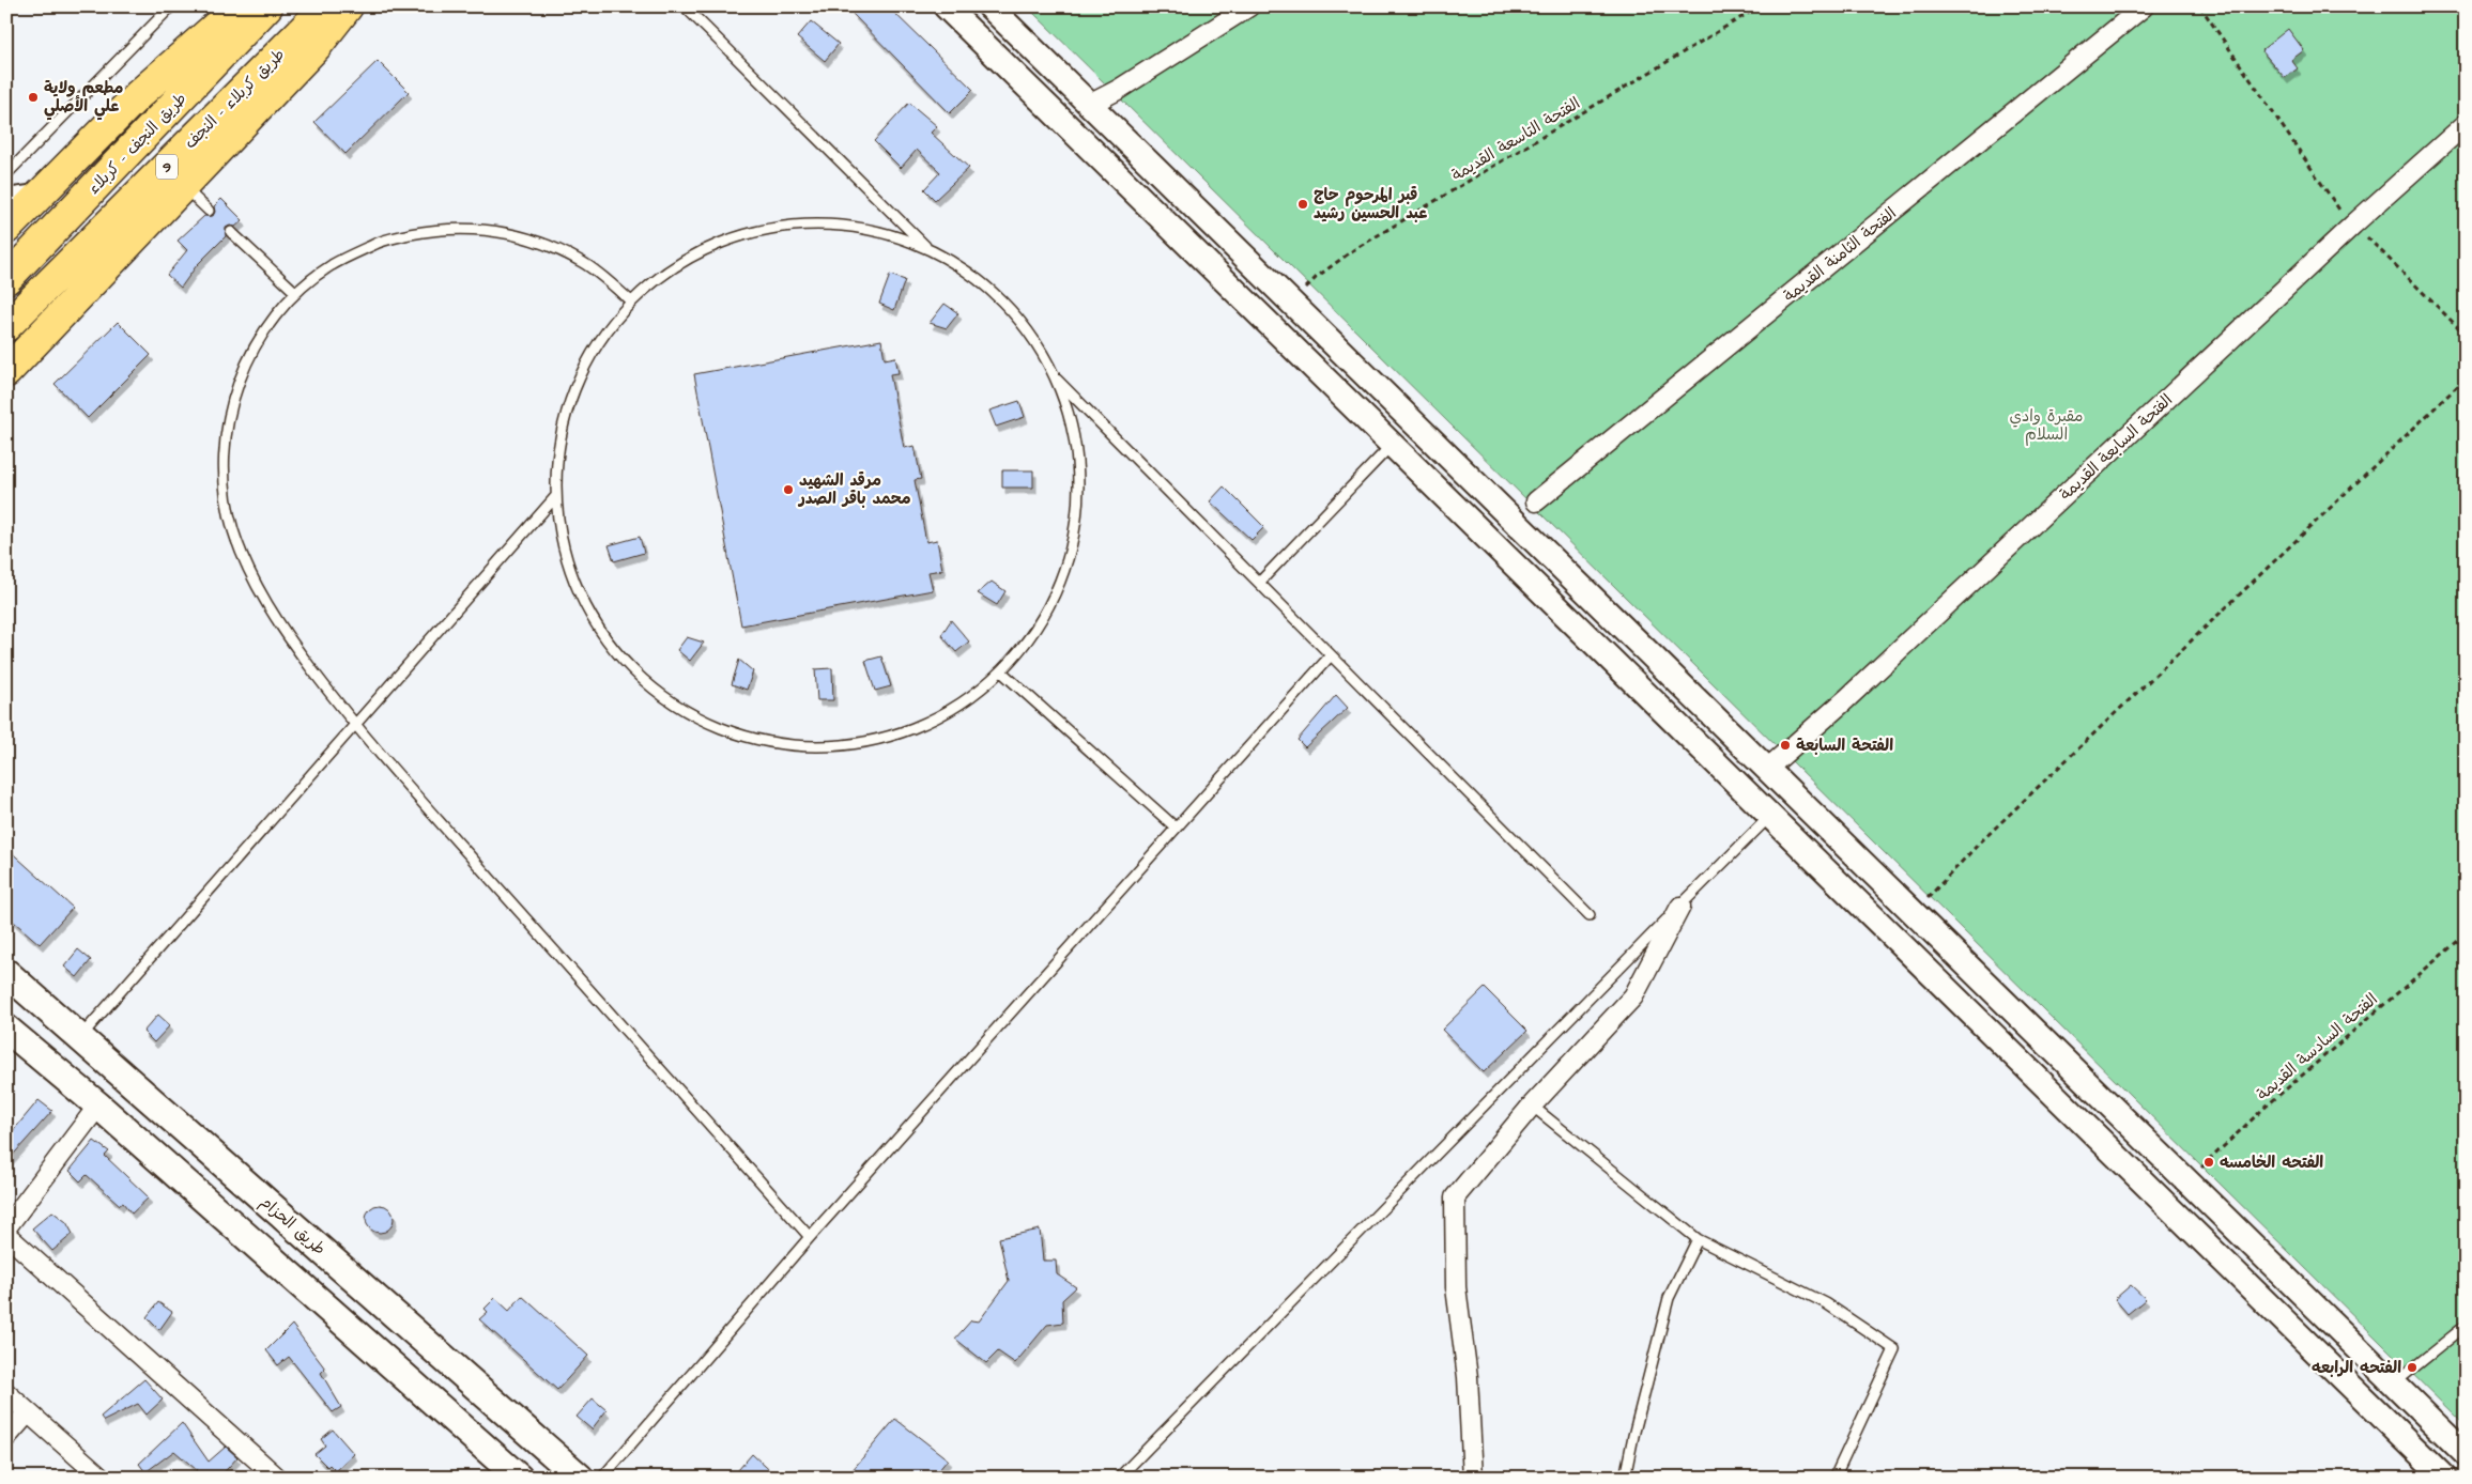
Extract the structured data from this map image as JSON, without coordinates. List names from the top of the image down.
{
  "streets": {
    "highway": ["طريق کربلاء - النجف", "طريق النجف - کربلاء", "9"],
    "main road": ["طريق الحزام"],
    "street": ["الفتحة الثامنة القديمة", "الفتحة السابعة القديمة"],
    "path": ["الفتحة التاسعة القديمة", "الفتحة السادسة القديمة"]
  },
  "parks": ["مقبرة وادي السلام"],
  "places": [
    "مطعم ولاية علي الأصلي",
    "قبر المرحوم حاج عبد الحسين رشيد",
    "مرقد الشهيد محمد باقر الصدر",
    "الفتحة السابعة",
    "الفتحه الخامسه",
    "الفتحه الرابعه"
  ]
}
